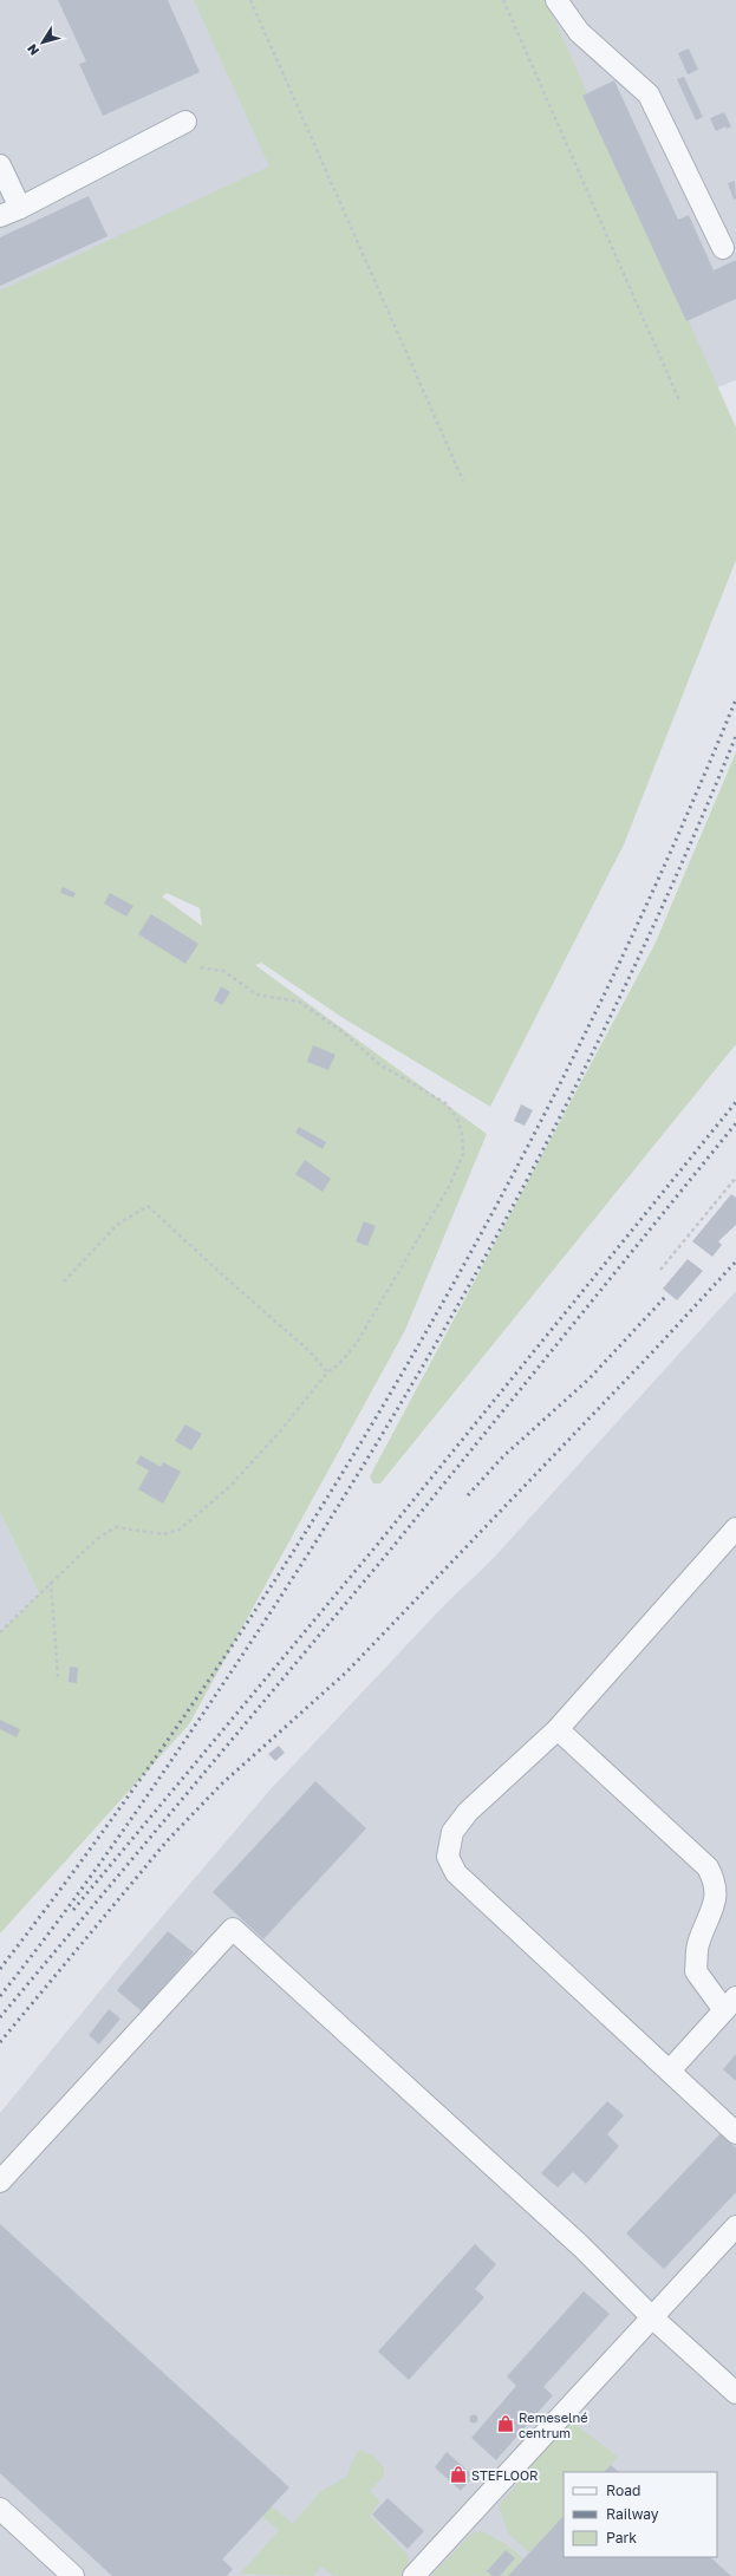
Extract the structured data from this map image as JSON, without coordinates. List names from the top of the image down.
{
  "places": {
    "shop": ["Remeselné centrum", "STEFLOOR"]
  },
  "legend": ["Road", "Railway", "Park"],
  "north": "bottom left"
}
